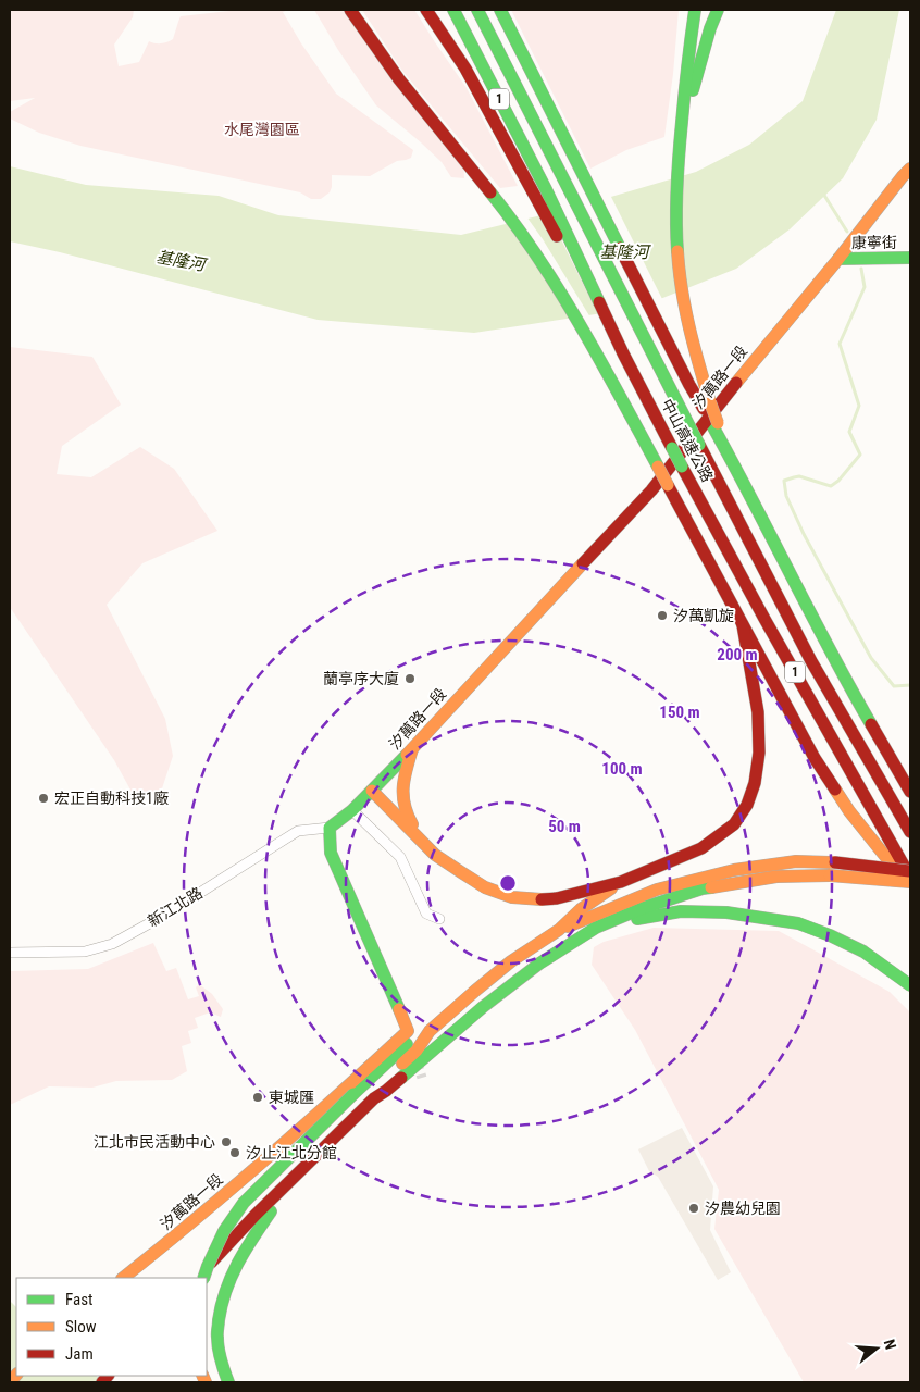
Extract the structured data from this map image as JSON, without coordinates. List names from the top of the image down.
{
  "streets": {
    "main road": [
      "1",
      "康寧街",
      "汐萬路一段",
      "中山高速公路"
    ],
    "street": ["新江北路"]
  },
  "crossings": [
    ["康寧街", "汐萬路一段"],
    ["汐萬路一段", "新江北路"]
  ],
  "water": ["基隆河"],
  "parks": ["水尾灣園區"],
  "places": [
    "汐萬凱旋",
    "蘭亭序大廈",
    "宏正自動科技1廠",
    "東城匯",
    "江北市民活動中心",
    "汐止江北分館",
    "汐農幼兒園"
  ],
  "legend": ["Fast", "Slow", "Jam"],
  "north": "right",
  "rings": [
    "200 m",
    "150 m",
    "100 m",
    "50 m"
  ]
}
